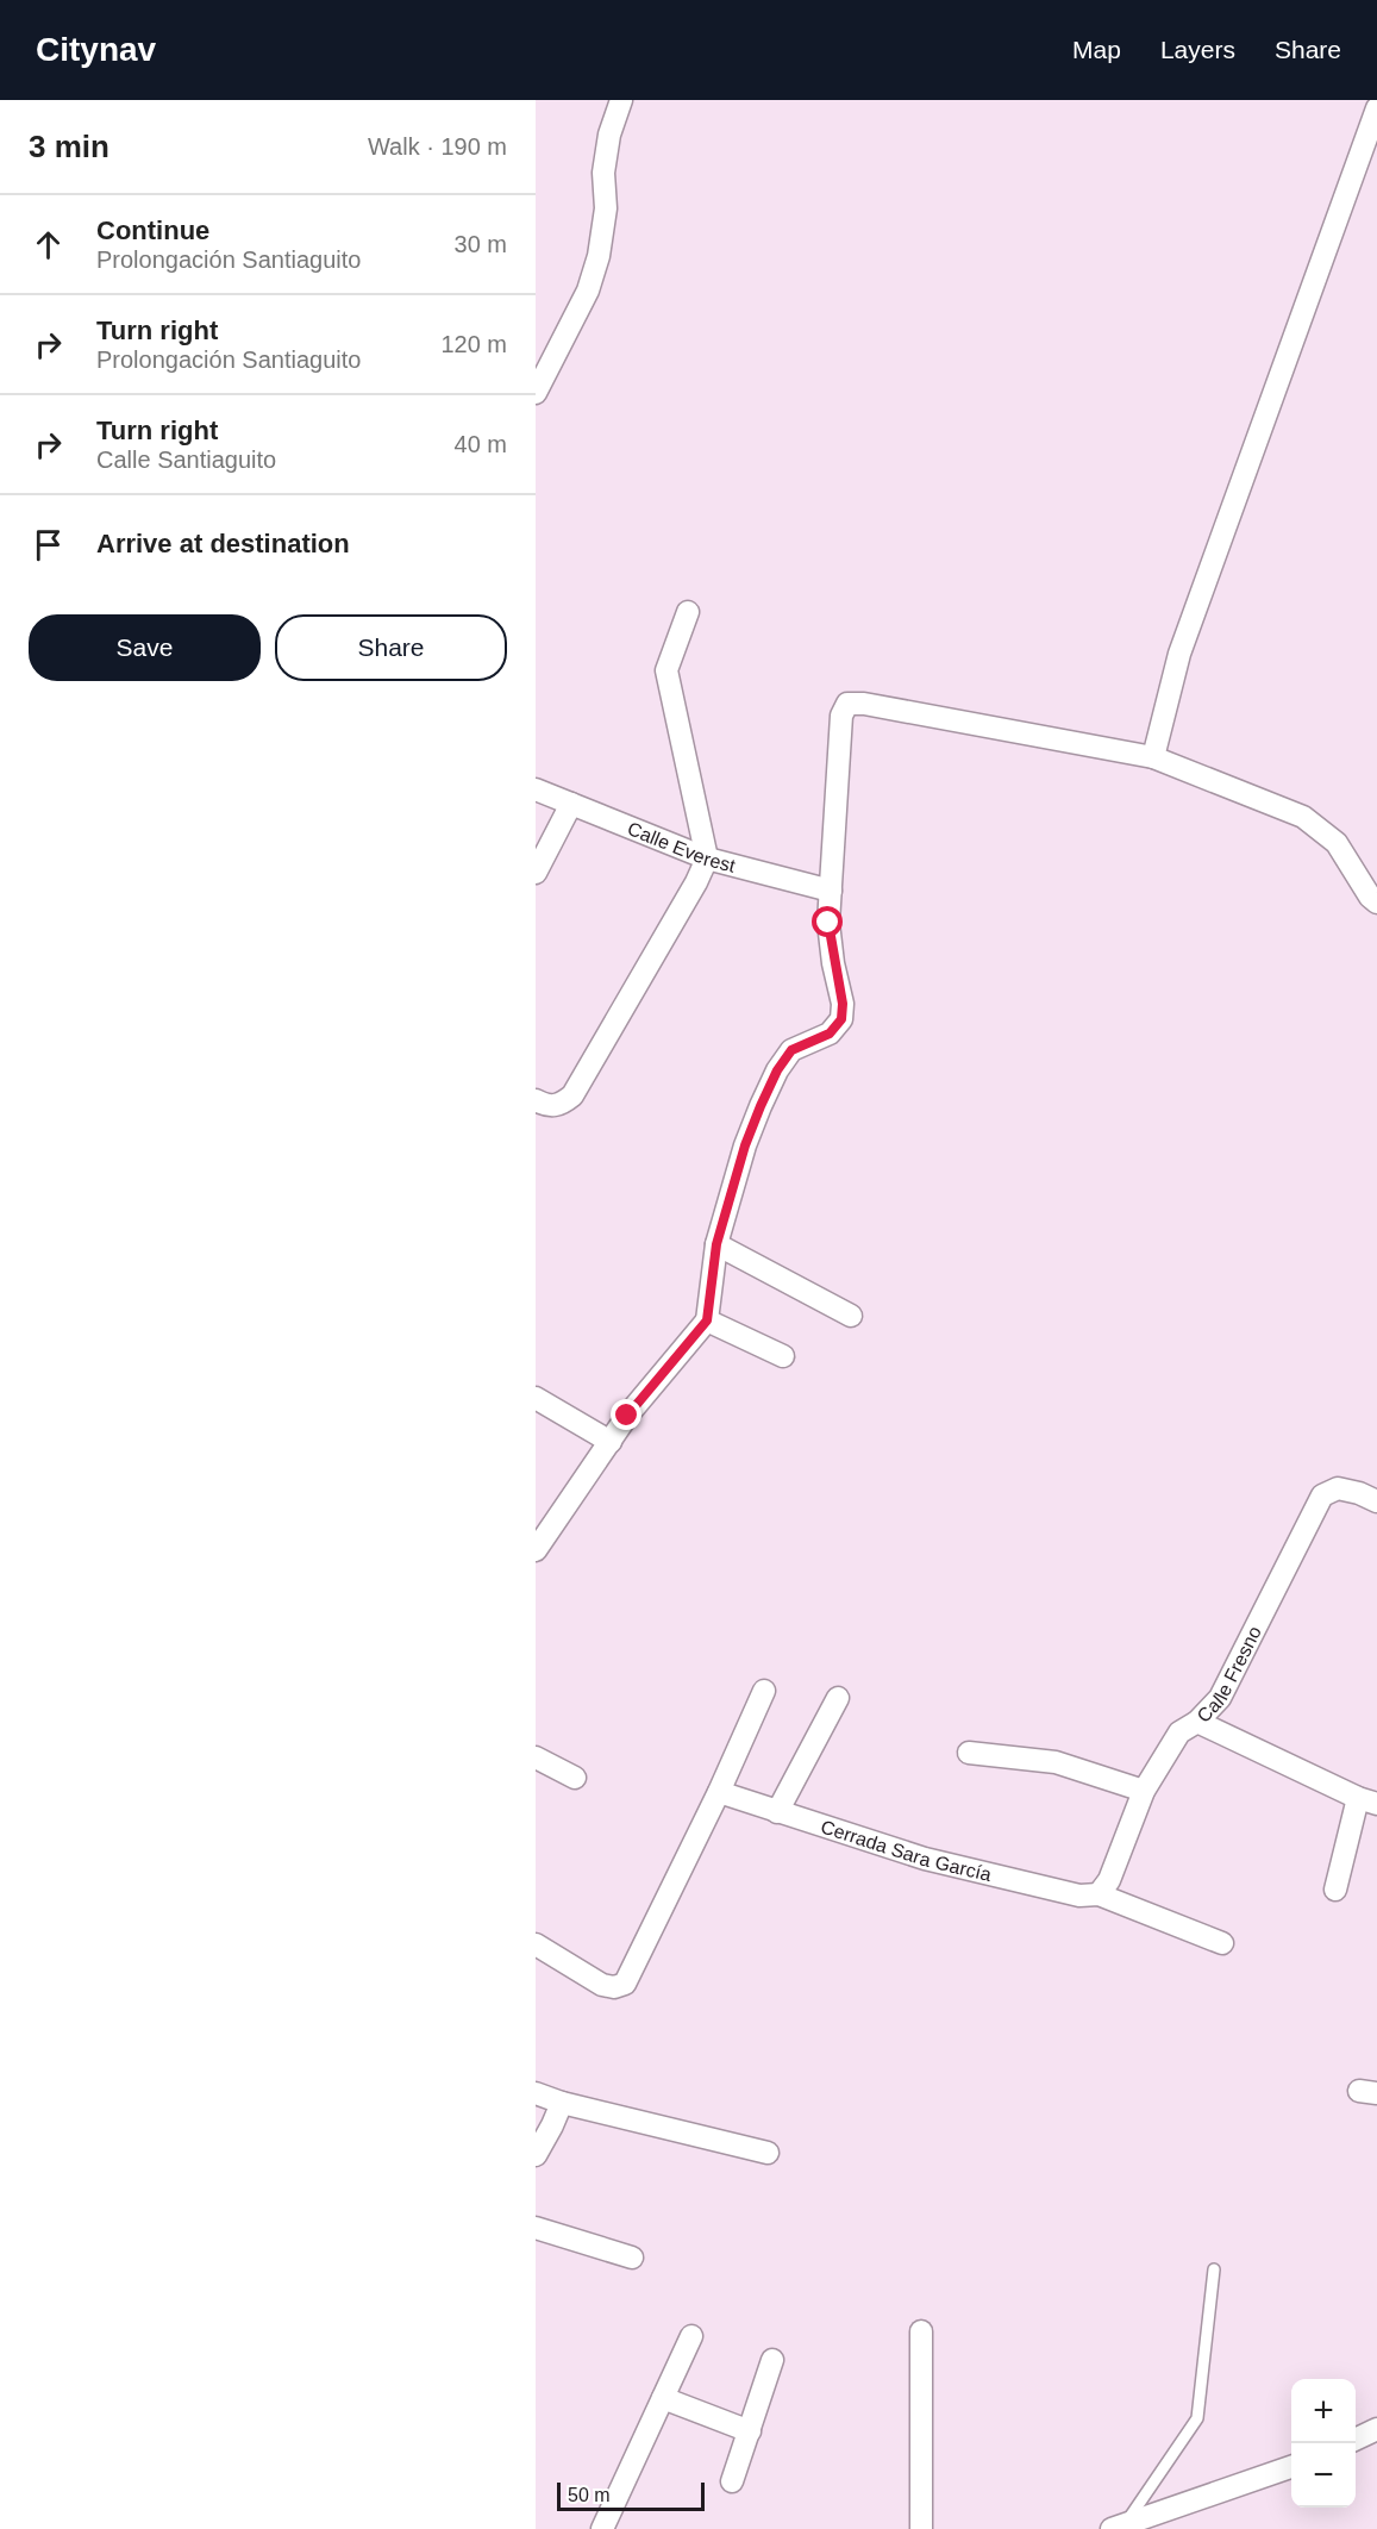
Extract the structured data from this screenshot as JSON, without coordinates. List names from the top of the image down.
{
  "streets": {
    "street": ["Calle Everest", "Calle Fresno", "Cerrada Sara García"]
  },
  "crossings": [
    ["Calle Fresno", "Cerrada Sara García"]
  ],
  "scale_bar": "50 m",
  "page": {
    "header": "Citynav",
    "nav": ["Map", "Layers", "Share"],
    "heading": ["3 min", "Walk · 190 m"],
    "list": [
      ["Continue", "Prolongación Santiaguito", "30 m"],
      ["Turn right", "Prolongación Santiaguito", "120 m"],
      ["Turn right", "Calle Santiaguito", "40 m"],
      "Arrive at destination"
    ],
    "buttons": ["Save", "Share"],
    "map_buttons": ["+", "−"],
    "scale": "50 m"
  }
}
